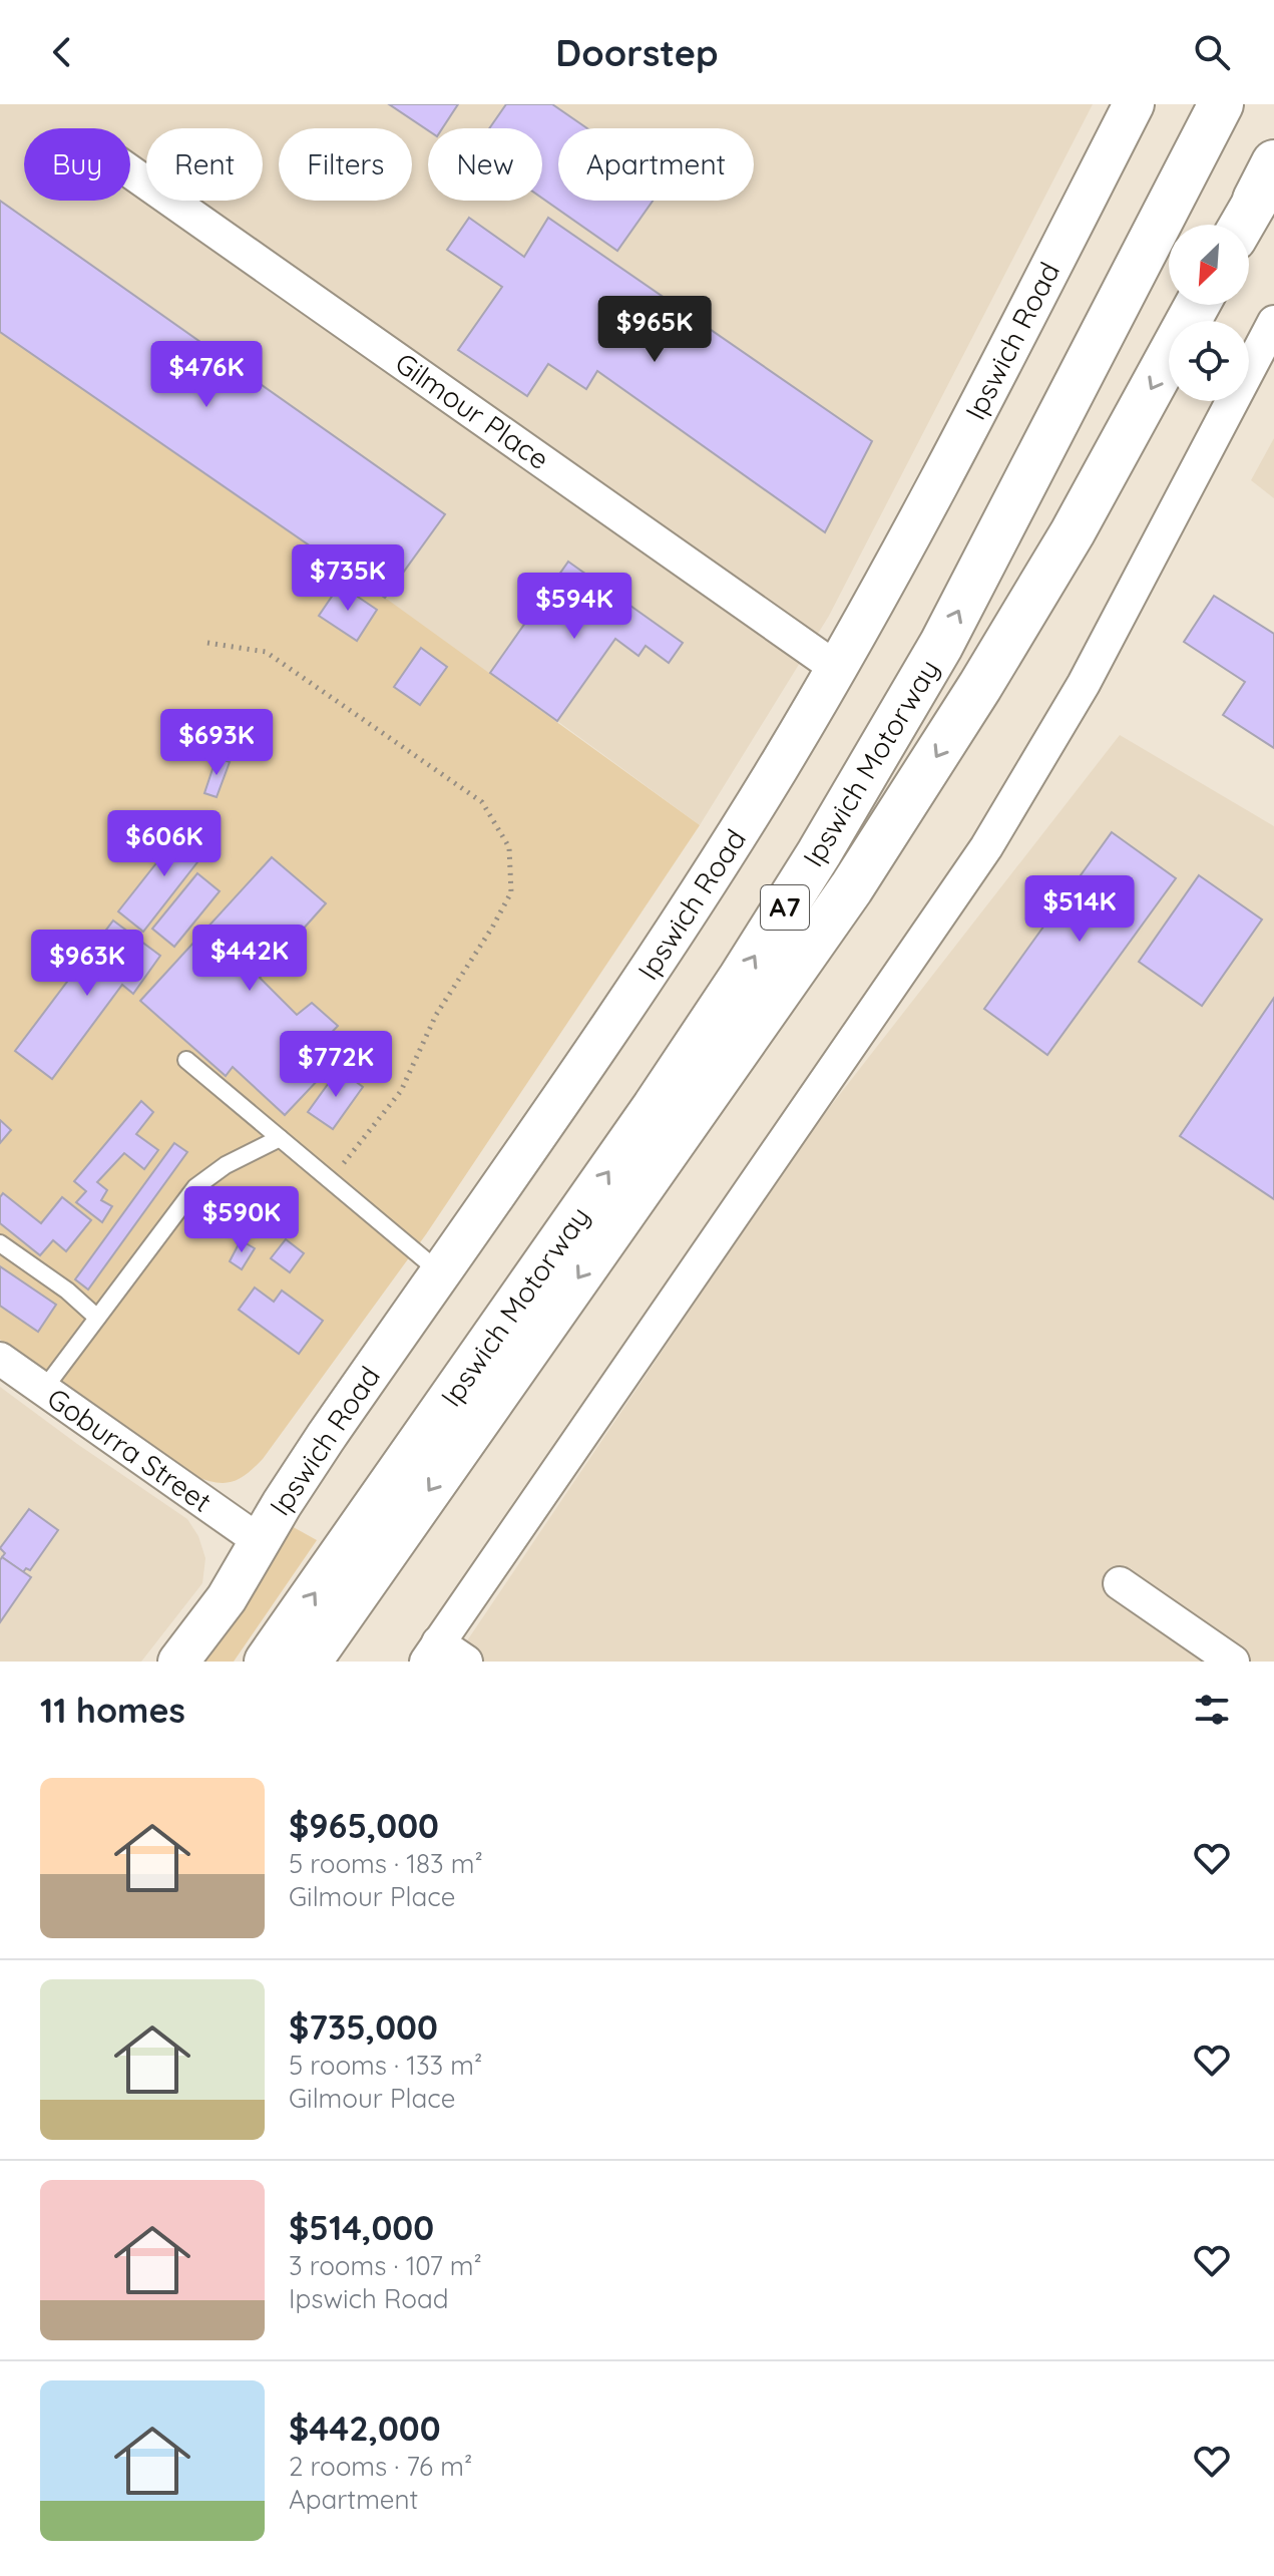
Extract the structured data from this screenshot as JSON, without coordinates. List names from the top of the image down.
{
  "streets": {
    "highway": ["Ipswich Motorway", "A7"],
    "street": ["Ipswich Road", "Gilmour Place", "Goburra Street"]
  },
  "crossings": [
    ["Ipswich Road", "Gilmour Place"],
    ["Ipswich Road", "Goburra Street"]
  ],
  "north": "bottom left",
  "page": {
    "header": "Doorstep",
    "chip": [
      "Buy",
      "Rent",
      "Filters",
      "New",
      "Apartment"
    ],
    "price": [
      "$965K",
      "$476K",
      "$735K",
      "$594K",
      "$693K",
      "$606K",
      "$514K",
      "$442K",
      "$963K",
      "$772K",
      "$590K"
    ],
    "heading": "11 homes",
    "list": [
      {
        "name": "$965,000",
        "note": "5 rooms · 183 m² · Gilmour Place"
      },
      {
        "name": "$735,000",
        "note": "5 rooms · 133 m² · Gilmour Place"
      },
      {
        "name": "$514,000",
        "note": "3 rooms · 107 m² · Ipswich Road"
      },
      {
        "name": "$442,000",
        "note": "2 rooms · 76 m² · Apartment"
      }
    ]
  }
}
